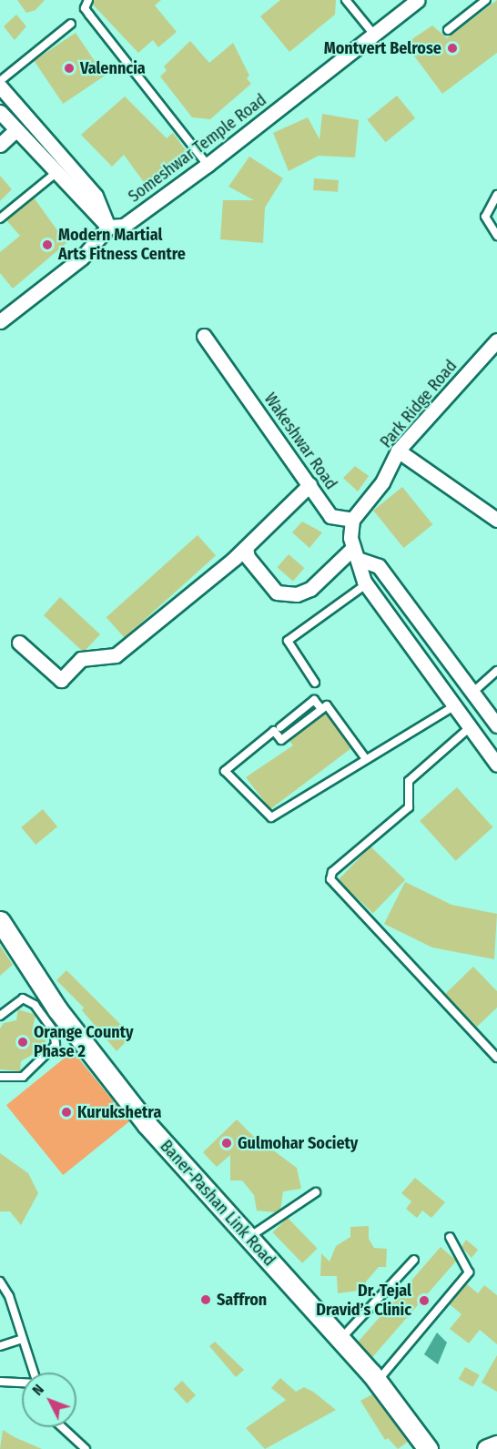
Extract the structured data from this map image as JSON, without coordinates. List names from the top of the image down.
{
  "streets": {
    "street": [
      "Someshwar Temple Road",
      "Park Ridge Road",
      "Wakeshwar Road",
      "Baner-Pashan Link Road"
    ]
  },
  "crossings": [
    ["Park Ridge Road", "Wakeshwar Road"]
  ],
  "places": [
    "Montvert Belrose",
    "Valenncia",
    "Modern Martial Arts Fitness Centre",
    "Orange County Phase 2",
    "Kurukshetra",
    "Gulmohar Society",
    "Saffron",
    "Dr. Tejal Dravid’s Clinic"
  ],
  "north": "top left"
}
